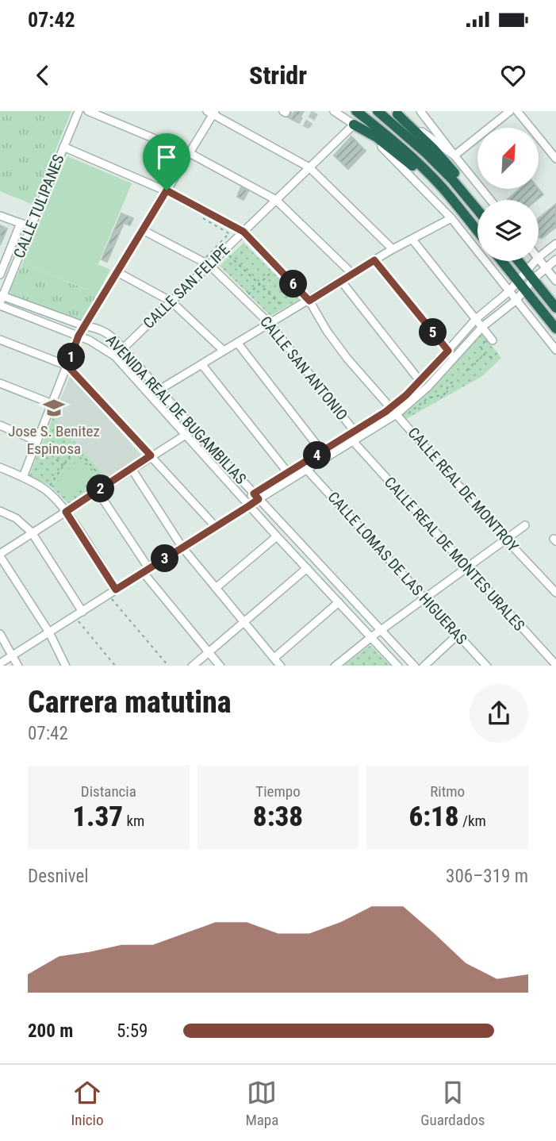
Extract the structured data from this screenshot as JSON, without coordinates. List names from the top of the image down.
{
  "streets": {
    "street": [
      "CALLE TULIPANES",
      "CALLE SAN FELIPE",
      "CALLE SAN ANTONIO",
      "AVENIDA REAL DE BUGAMBILIAS",
      "CALLE REAL DE MONTROY",
      "CALLE REAL DE MONTES URALES",
      "CALLE LOMAS DE LAS HIGUERAS"
    ]
  },
  "crossings": [
    ["CALLE TULIPANES", "AVENIDA REAL DE BUGAMBILIAS"],
    ["CALLE TULIPANES", "CALLE REAL DE MONTROY"],
    ["CALLE SAN FELIPE", "CALLE SAN ANTONIO"],
    ["CALLE SAN FELIPE", "AVENIDA REAL DE BUGAMBILIAS"],
    ["CALLE SAN FELIPE", "CALLE REAL DE MONTROY"]
  ],
  "places": {
    "school or university": ["Jose S. Benitez Espinosa"]
  },
  "north": "top right",
  "page": {
    "status": "07:42",
    "header": "Stridr",
    "pins": [
      "6",
      "5",
      "1",
      "4",
      "2",
      "3"
    ],
    "heading": ["Carrera matutina", "07:42"],
    "stats": [
      ["Distancia", "1.37 km"],
      ["Tiempo", "8:38"],
      ["Ritmo", "6:18 /km"]
    ],
    "chart": ["Desnivel", "306–319 m"],
    "list": [
      {
        "name": "200 m",
        "note": "5:59"
      }
    ],
    "tabs": ["Inicio", "Mapa", "Guardados"]
  }
}
